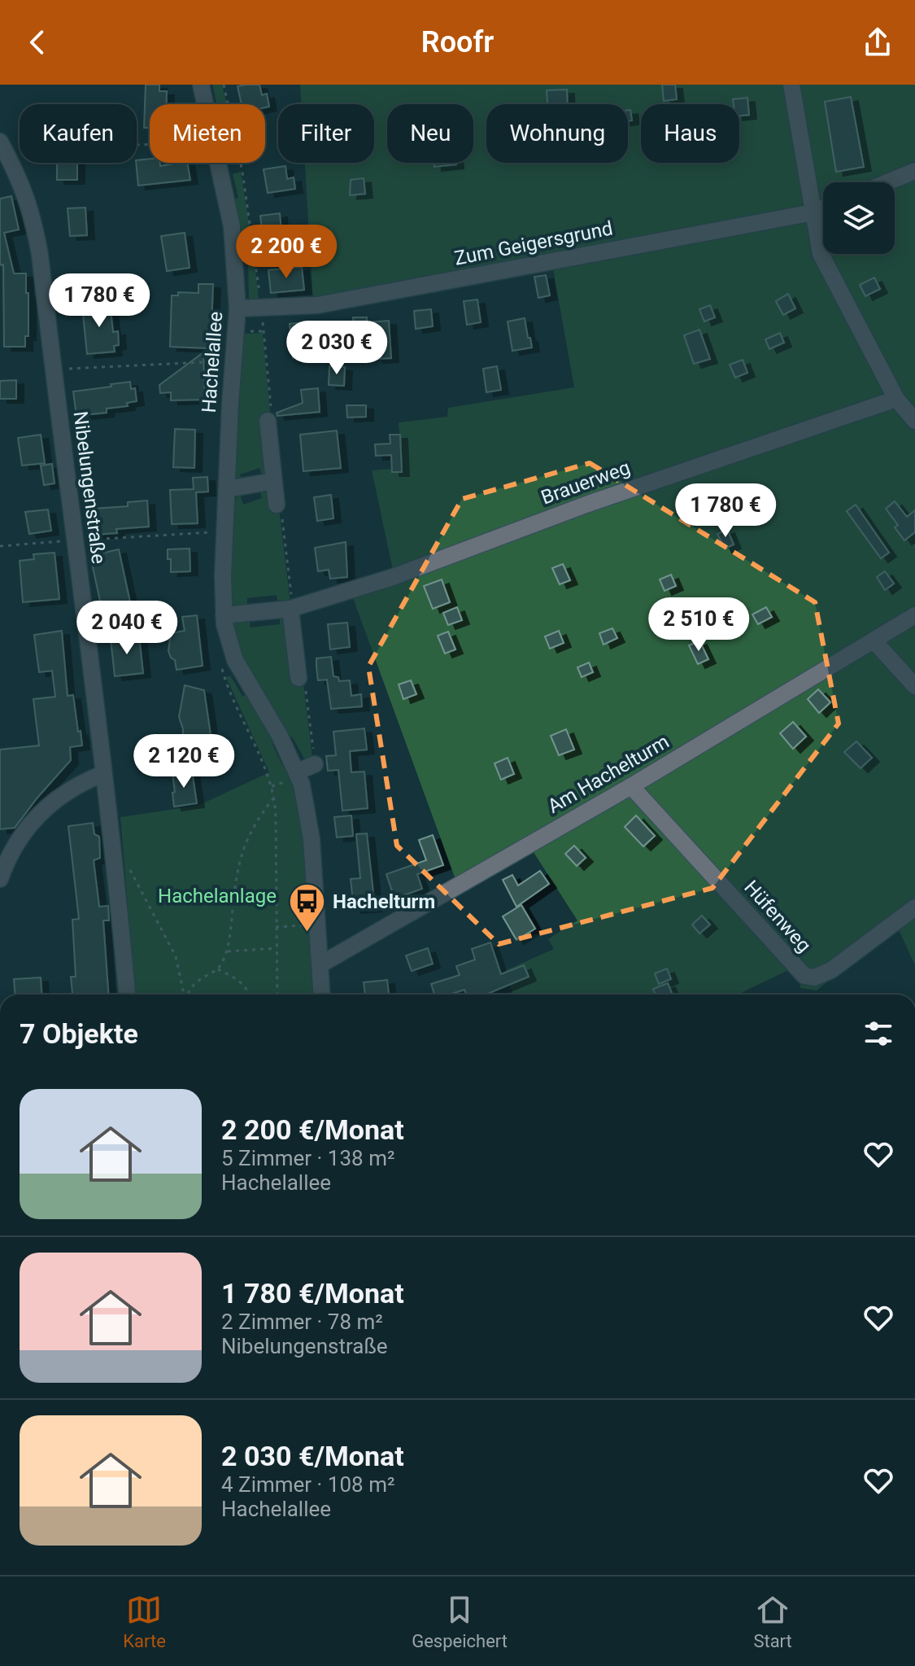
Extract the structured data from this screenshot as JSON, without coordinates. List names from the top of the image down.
{
  "streets": {
    "street": [
      "Zum Geigersgrund",
      "Hachelallee",
      "Brauerweg",
      "Nibelungenstraße",
      "Am Hachelturm",
      "Hüfenweg"
    ]
  },
  "crossings": [
    ["Zum Geigersgrund", "Hachelallee"],
    ["Hachelallee", "Am Hachelturm"],
    ["Am Hachelturm", "Hüfenweg"]
  ],
  "parks": ["Hachelanlage"],
  "places": {
    "bus stop": ["Hachelturm"]
  },
  "page": {
    "header": "Roofr",
    "chip": [
      "Kaufen",
      "Mieten",
      "Filter",
      "Neu",
      "Wohnung",
      "Haus"
    ],
    "price": [
      "2 200 €",
      "1 780 €",
      "2 030 €",
      "1 780 €",
      "2 510 €",
      "2 040 €",
      "2 120 €"
    ],
    "heading": "7 Objekte",
    "list": [
      {
        "name": "2 200 €/Monat",
        "note": "5 Zimmer · 138 m² · Hachelallee"
      },
      {
        "name": "1 780 €/Monat",
        "note": "2 Zimmer · 78 m² · Nibelungenstraße"
      },
      {
        "name": "2 030 €/Monat",
        "note": "4 Zimmer · 108 m² · Hachelallee"
      }
    ],
    "tabs": ["Karte", "Gespeichert", "Start"]
  }
}
